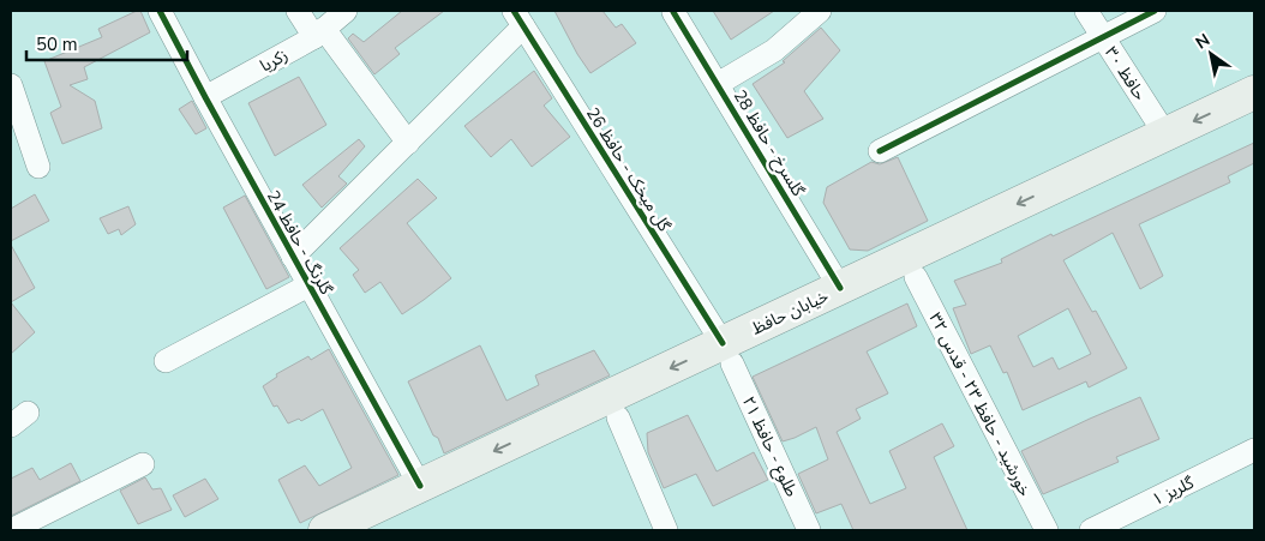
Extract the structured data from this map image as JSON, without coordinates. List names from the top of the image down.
{
  "streets": {
    "main road": ["خیابان حافظ"],
    "street": [
      "زکریا",
      "حافظ ۳۰",
      "گلسرخ - حافظ 28",
      "گل میخک - حافظ 26",
      "گلرنگ - حافظ 24",
      "خورشید - حافظ ۲۳ - قدس ۳۲",
      "طلوع - حافظ ۲۱",
      "گلریز ۱"
    ]
  },
  "crossings": [
    ["زکریا", "گلرنگ - حافظ 24"],
    ["حافظ ۳۰", "خیابان حافظ"],
    ["گلسرخ - حافظ 28", "خیابان حافظ"],
    ["گل میخک - حافظ 26", "خیابان حافظ"],
    ["گل میخک - حافظ 26", "طلوع - حافظ ۲۱"],
    ["گلرنگ - حافظ 24", "خیابان حافظ"],
    ["خیابان حافظ", "خورشید - حافظ ۲۳ - قدس ۳۲"],
    ["خیابان حافظ", "طلوع - حافظ ۲۱"]
  ],
  "scale_bar": "50 m",
  "north": "top left"
}
